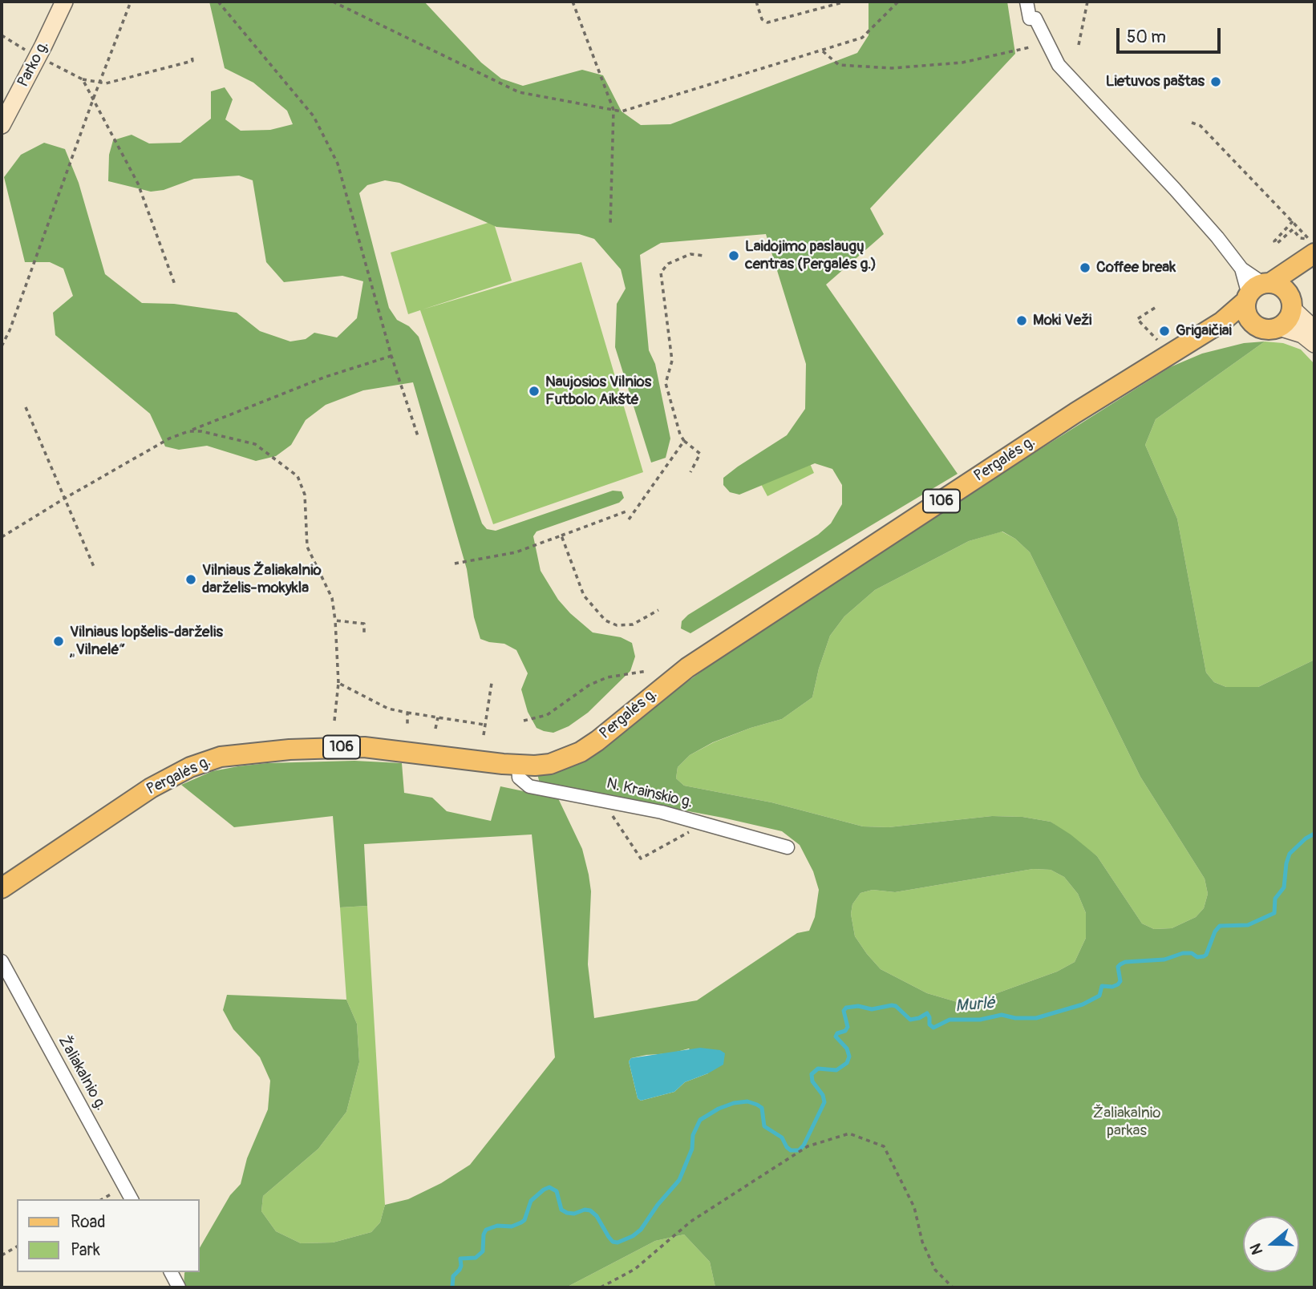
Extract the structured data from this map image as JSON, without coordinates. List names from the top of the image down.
{
  "streets": {
    "main road": ["Parko g.", "Pergalės g.", "106"],
    "street": ["N. Krainskio g.", "Žaliakalnio g."]
  },
  "crossings": [
    ["Pergalės g.", "N. Krainskio g."]
  ],
  "water": ["Murlė"],
  "parks": ["Žaliakalnio parkas"],
  "places": [
    "Lietuvos paštas",
    "Laidojimo paslaugų centras (Pergalės g.)",
    "Coffee break",
    "Moki Veži",
    "Grigaičiai",
    "Naujosios Vilnios Futbolo Aikštė",
    "Vilniaus Žaliakalnio darželis-mokykla",
    "Vilniaus lopšelis-darželis „Vilnelė“"
  ],
  "legend": ["Road", "Park"],
  "scale_bar": "50 m",
  "north": "left"
}
